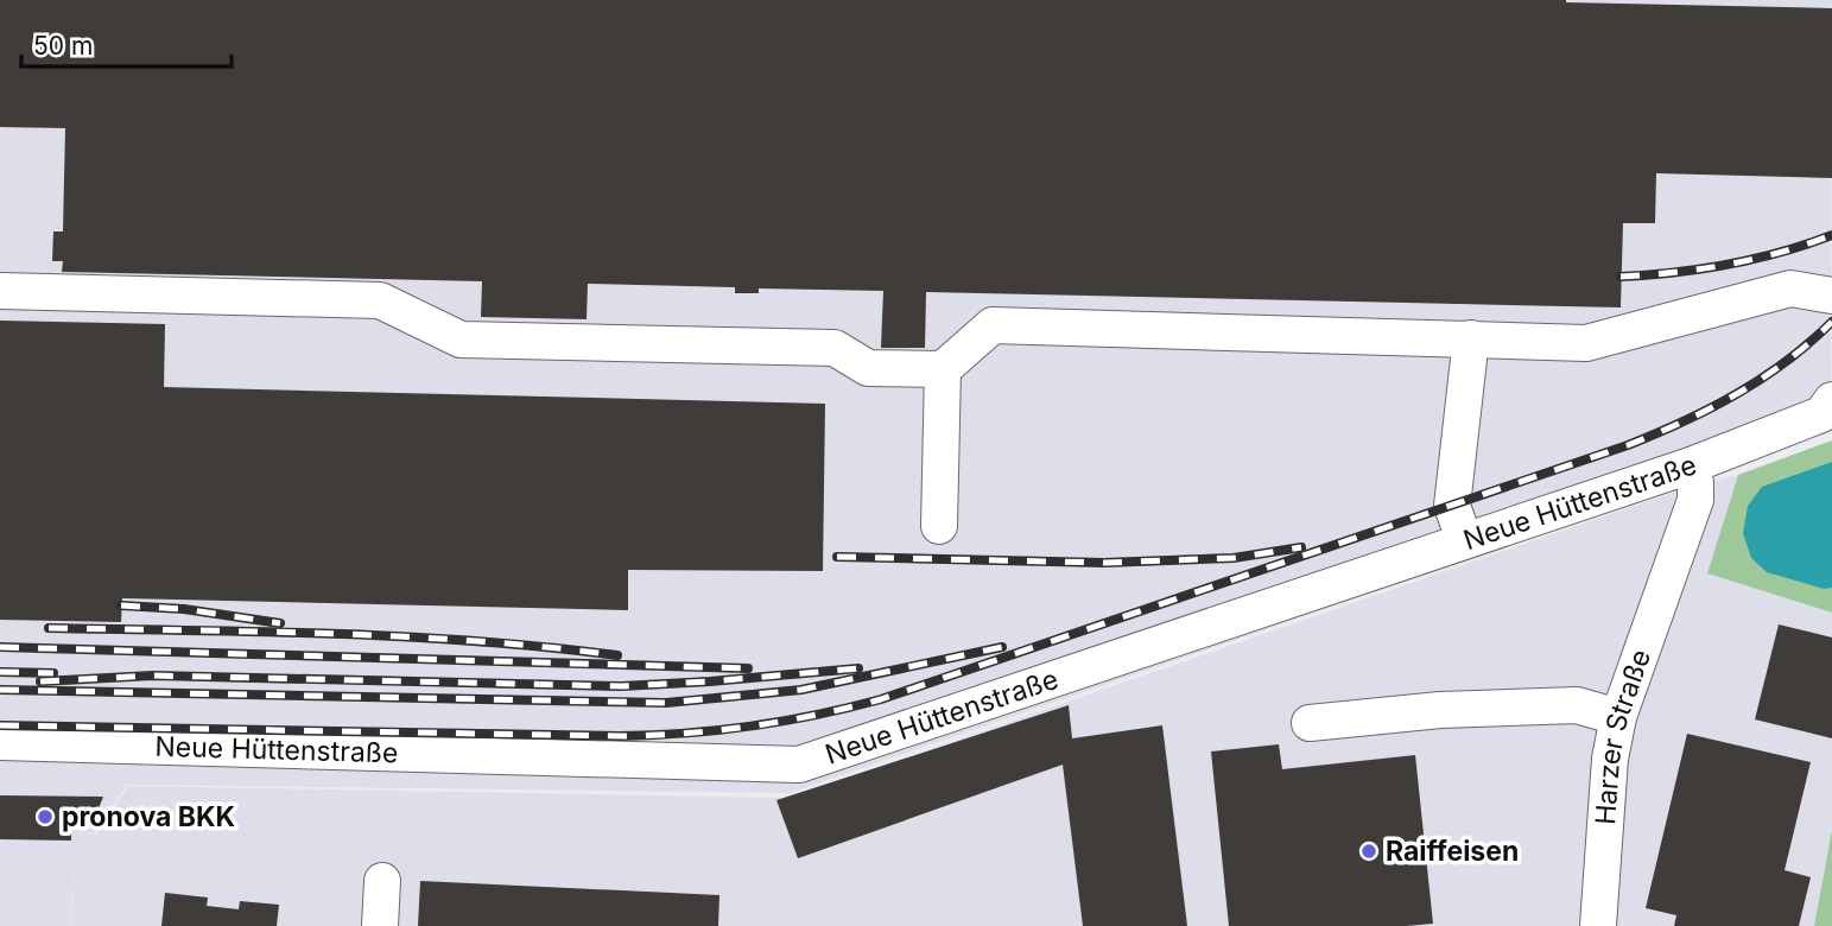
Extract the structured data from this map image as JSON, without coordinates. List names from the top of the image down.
{
  "streets": {
    "street": ["Neue Hüttenstraße", "Harzer Straße"]
  },
  "crossings": [
    ["Neue Hüttenstraße", "Harzer Straße"]
  ],
  "places": ["pronova BKK", "Raiffeisen"],
  "scale_bar": "50 m"
}
